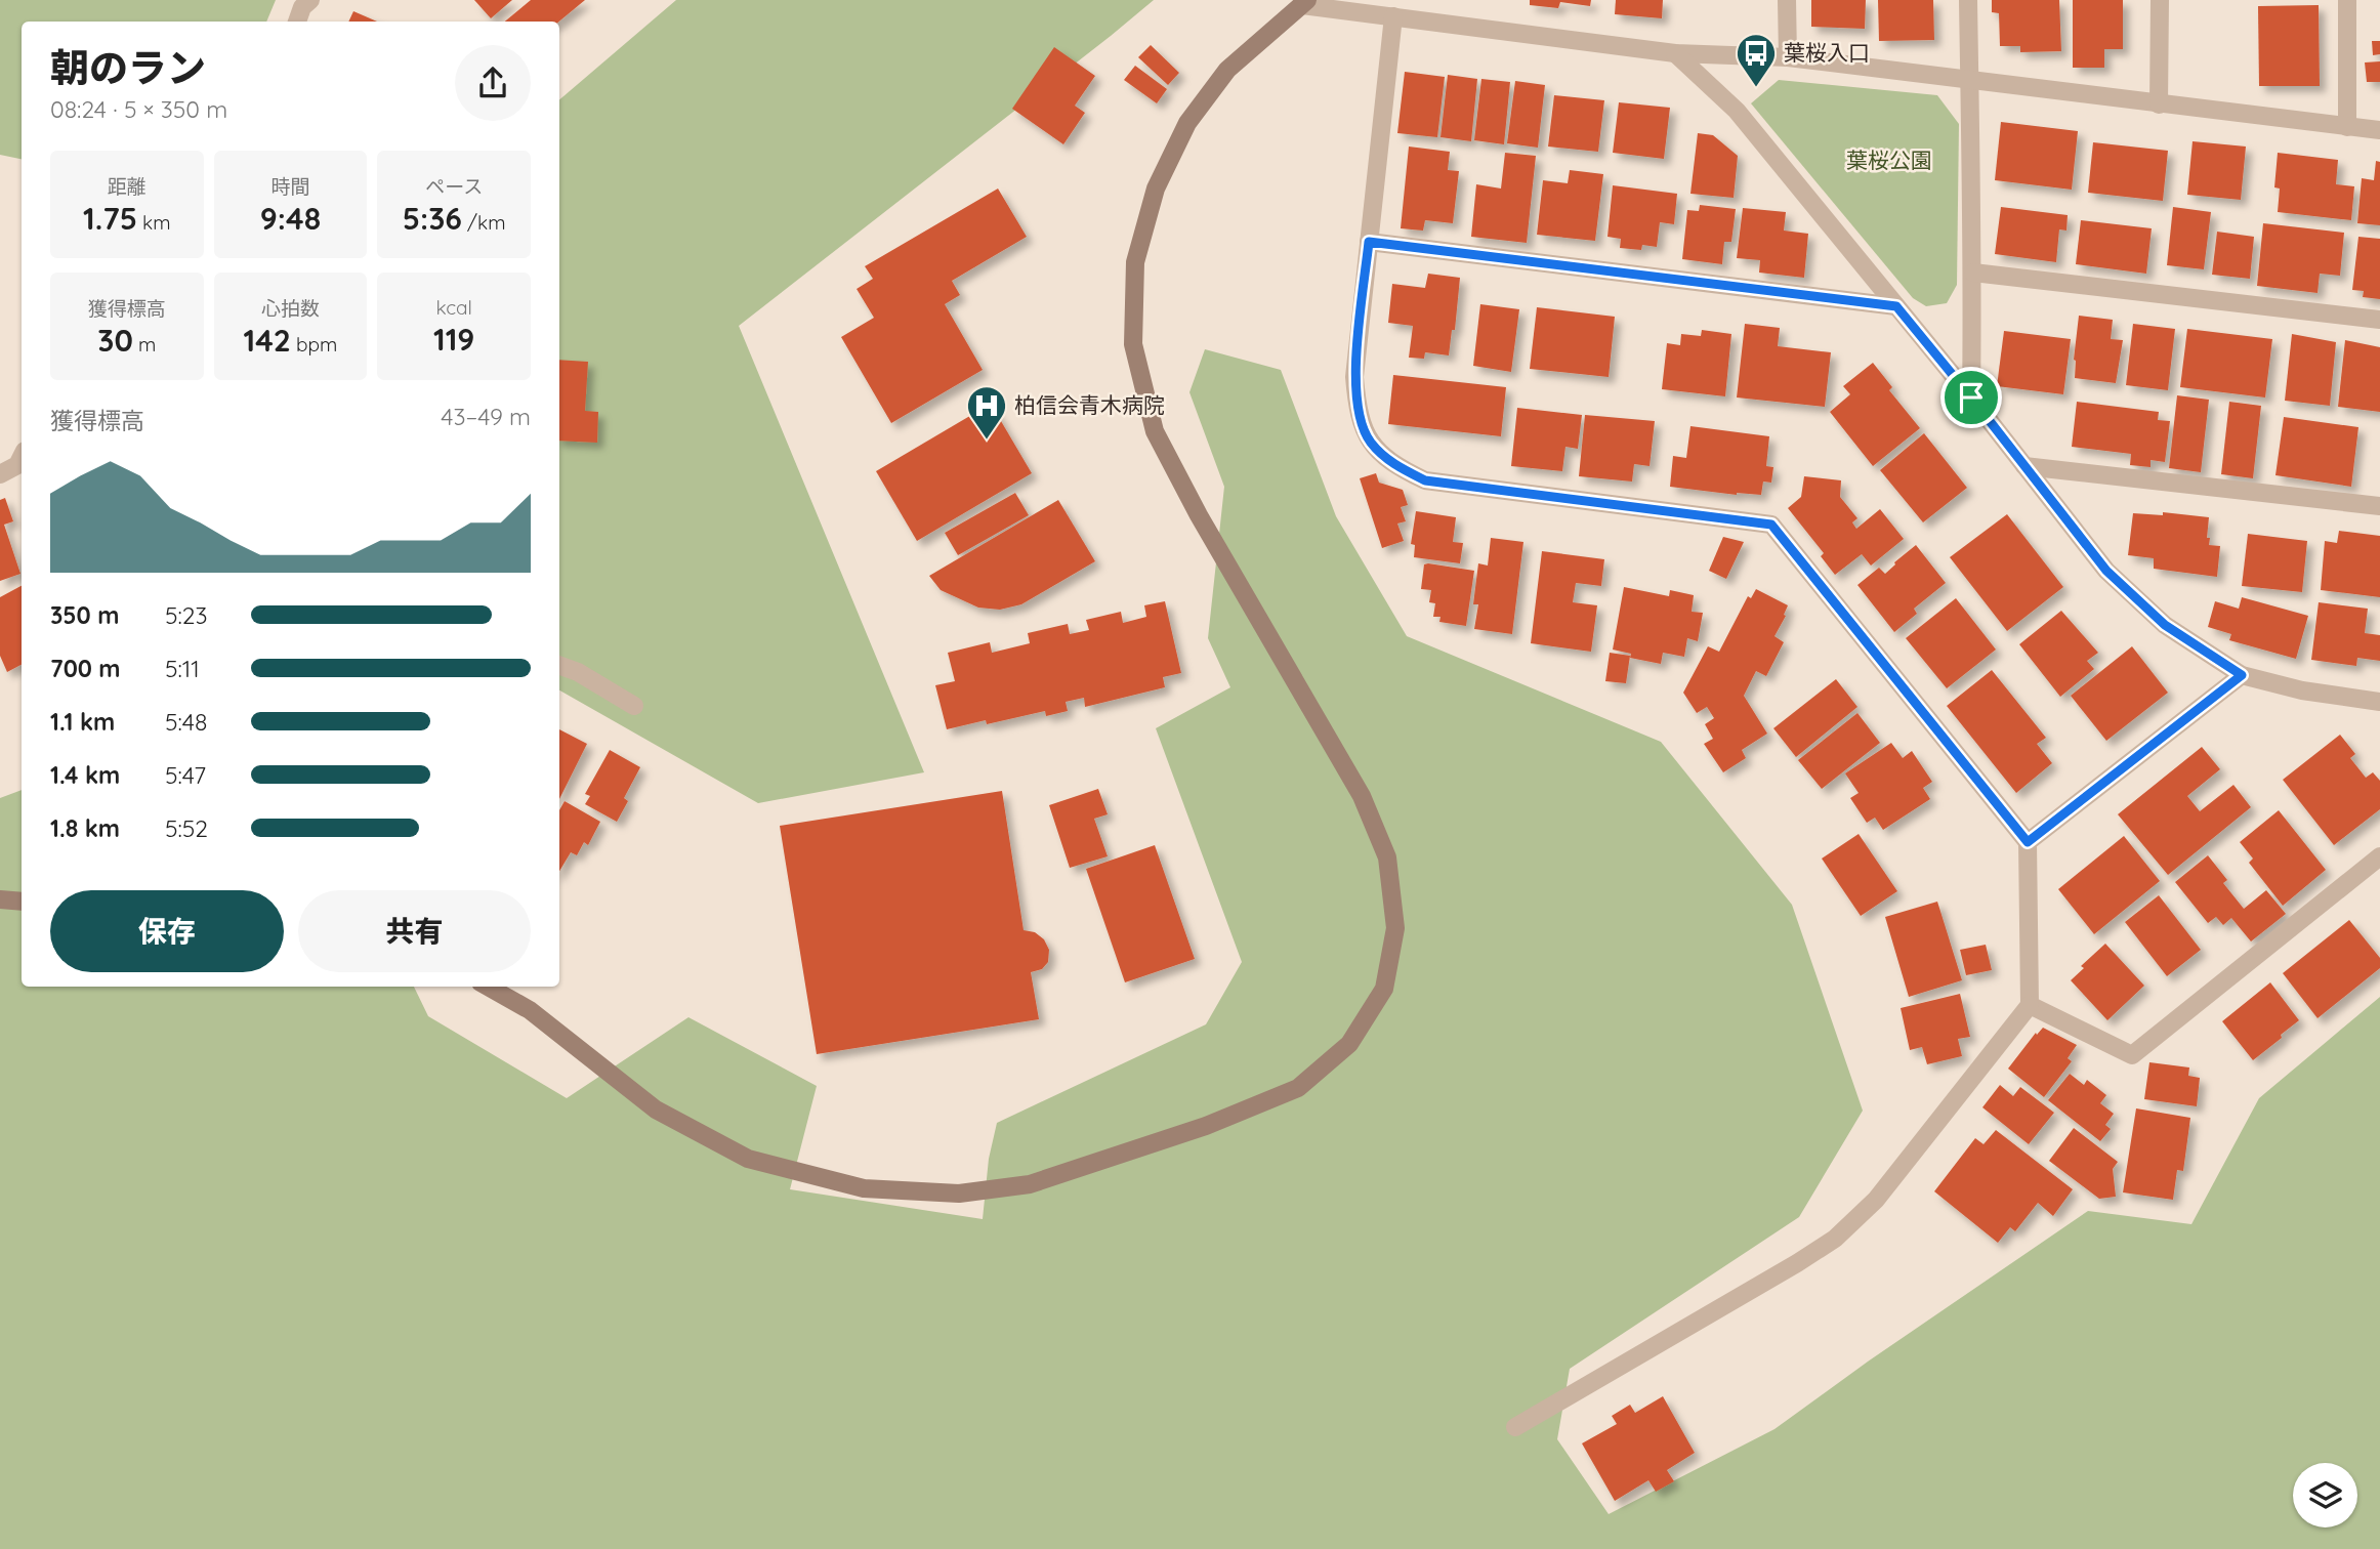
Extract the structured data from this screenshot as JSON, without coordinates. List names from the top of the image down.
{
  "parks": ["葉桜公園"],
  "places": {
    "bus stop": ["葉桜入口"],
    "hospital": ["柏信会青木病院"]
  },
  "page": {
    "heading": ["朝のラン", "08:24 · 5 × 350 m"],
    "stats": [
      ["距離", "1.75 km"],
      ["時間", "9:48"],
      ["ペース", "5:36 /km"],
      ["獲得標高", "30 m"],
      ["心拍数", "142 bpm"],
      ["kcal", "119"]
    ],
    "chart": ["獲得標高", "43–49 m"],
    "list": [
      {
        "name": "350 m",
        "note": "5:23"
      },
      {
        "name": "700 m",
        "note": "5:11"
      },
      {
        "name": "1.1 km",
        "note": "5:48"
      },
      {
        "name": "1.4 km",
        "note": "5:47"
      },
      {
        "name": "1.8 km",
        "note": "5:52"
      }
    ],
    "buttons": ["保存", "共有"]
  }
}
